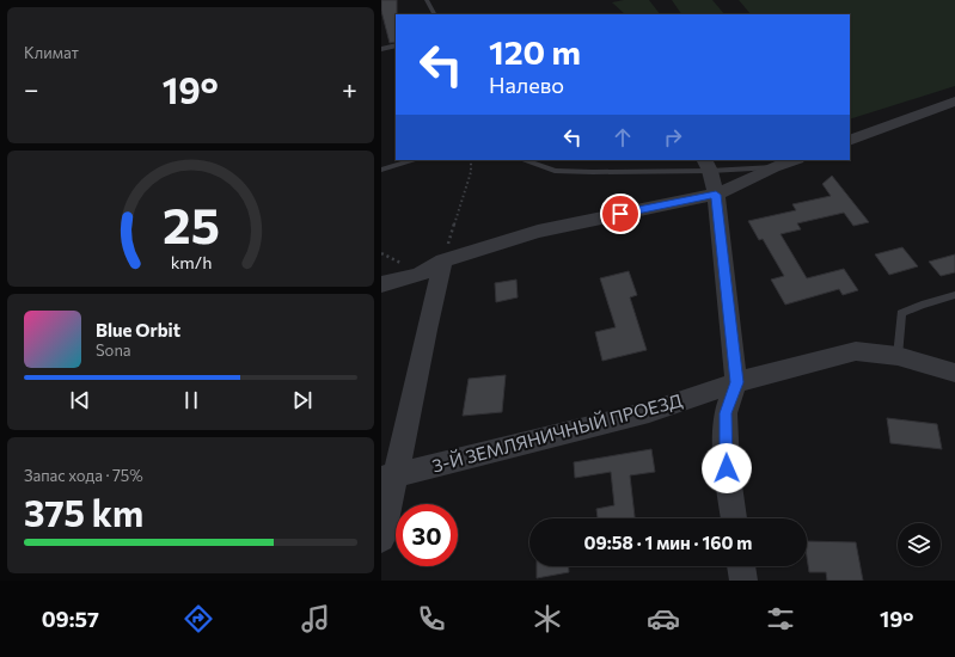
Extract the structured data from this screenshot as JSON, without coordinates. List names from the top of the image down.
{
  "streets": {
    "street": ["3-Й ЗЕМЛЯНИЧНЫЙ ПРОЕЗД"]
  },
  "page": {
    "tile": [
      "Климат",
      ["Запас хода · 75%", "375 km"]
    ],
    "turn": ["120 m", "Налево"],
    "heat": ["−", "19°", "+"],
    "song": ["Blue Orbit", "Sona"],
    "limit": "30",
    "trip": "09:58 · 1 мин · 160 m",
    "tabs": ["09:57", "19°"],
    "gauge": ["25", "km/h"]
  }
}
